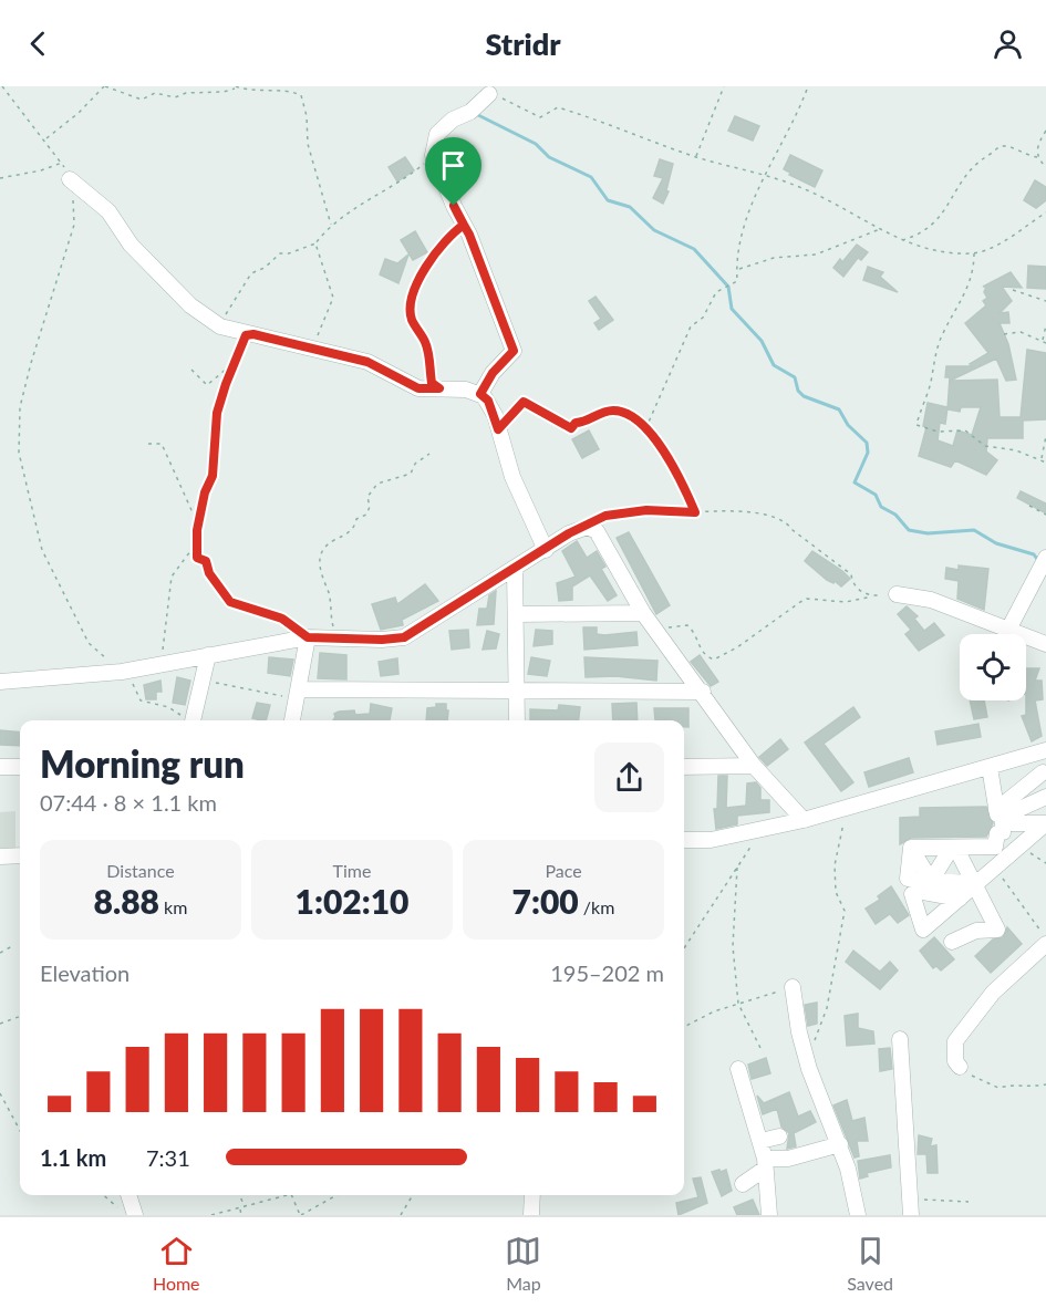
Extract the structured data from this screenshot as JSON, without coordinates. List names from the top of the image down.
{
  "page": {
    "header": "Stridr",
    "heading": ["Morning run", "07:44 · 8 × 1.1 km"],
    "stats": [
      ["Distance", "8.88 km"],
      ["Time", "1:02:10"],
      ["Pace", "7:00 /km"]
    ],
    "chart": ["Elevation", "195–202 m"],
    "list": [
      {
        "name": "1.1 km",
        "note": "7:31"
      }
    ],
    "tabs": ["Home", "Map", "Saved"]
  }
}
